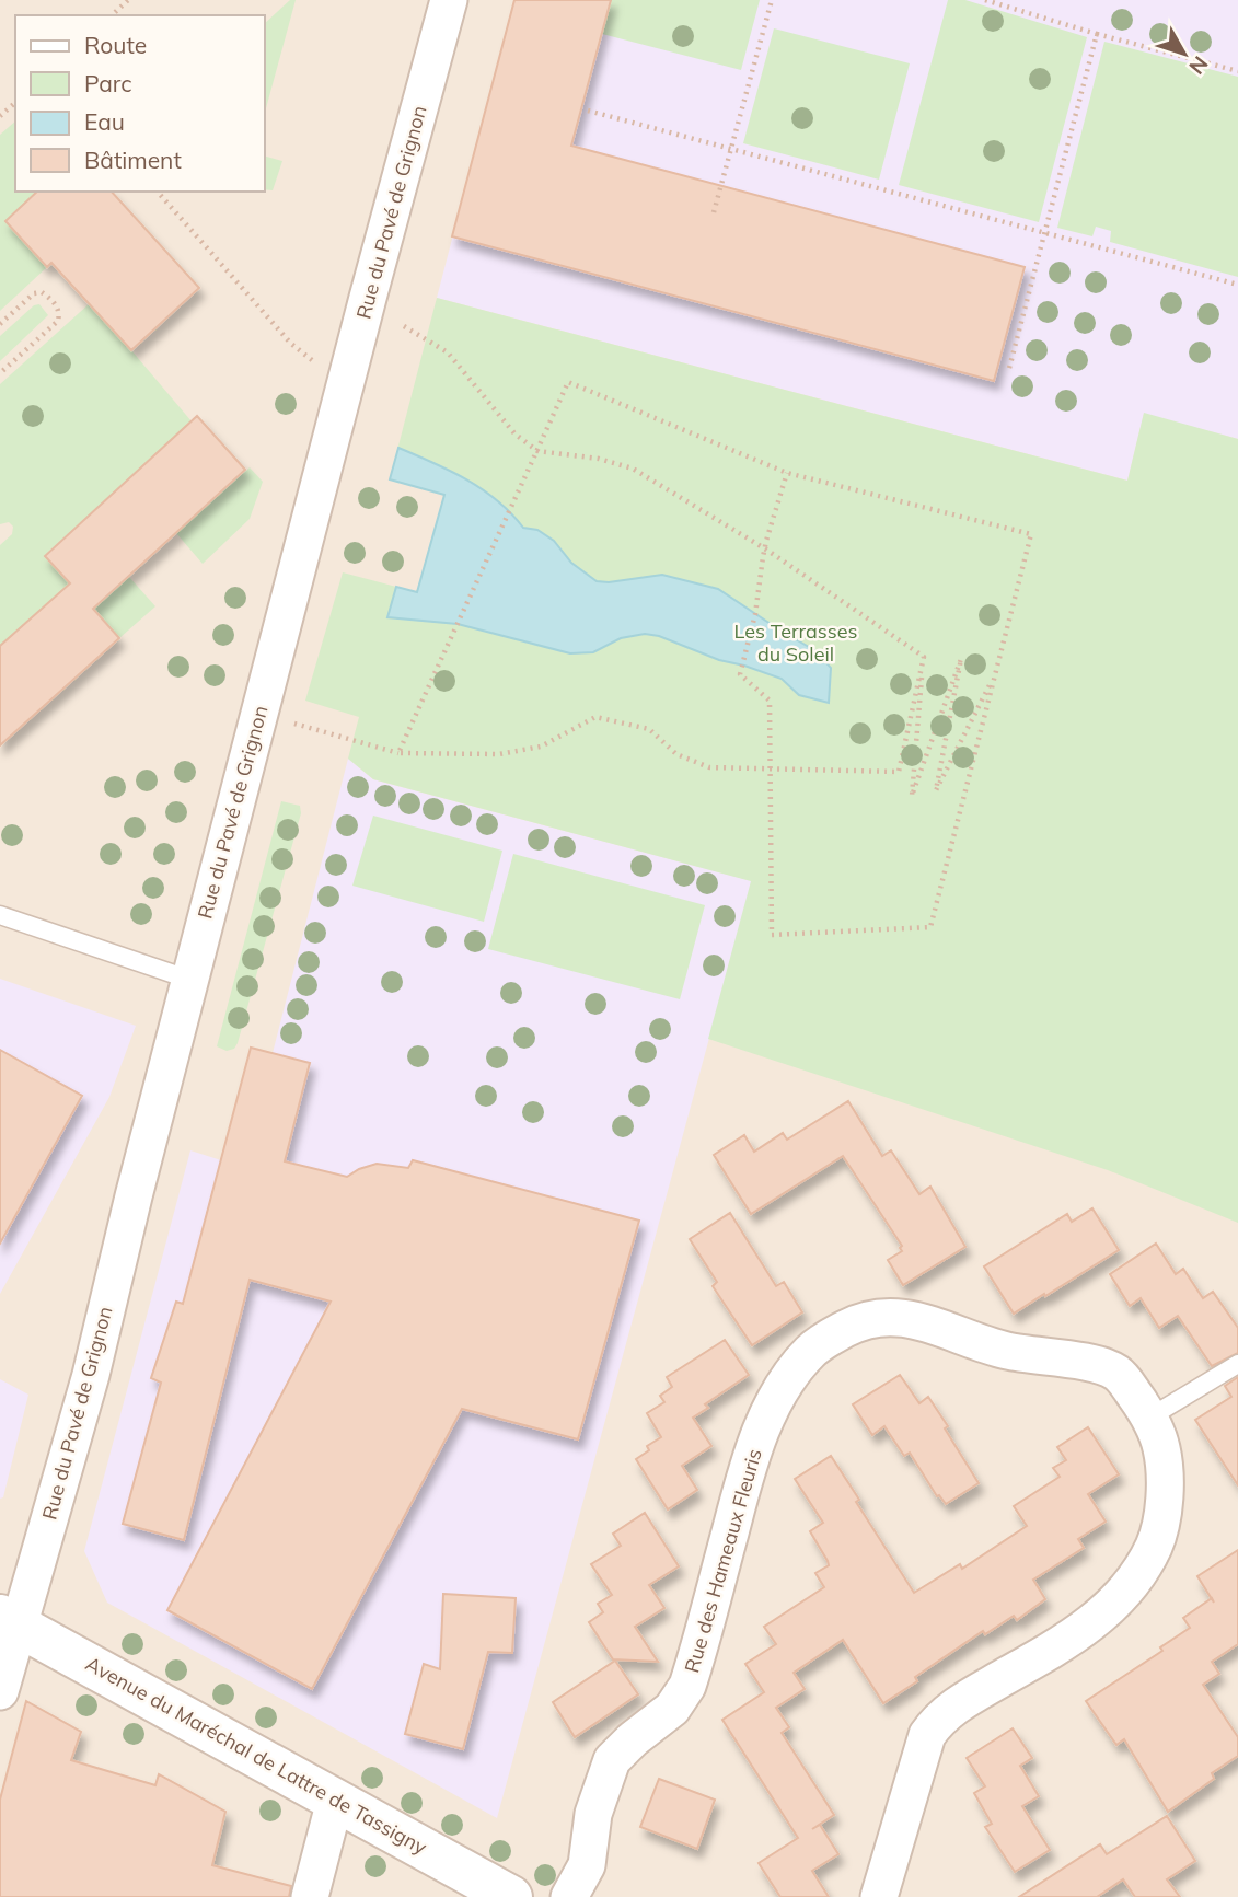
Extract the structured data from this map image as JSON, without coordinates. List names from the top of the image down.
{
  "streets": {
    "street": ["Rue du Pavé de Grignon", "Rue des Hameaux Fleuris", "Avenue du Maréchal de Lattre de Tassigny"]
  },
  "crossings": [
    ["Rue du Pavé de Grignon", "Avenue du Maréchal de Lattre de Tassigny"]
  ],
  "parks": ["Les Terrasses du Soleil"],
  "legend": [
    "Route",
    "Parc",
    "Eau",
    "Bâtiment"
  ],
  "north": "bottom right"
}
